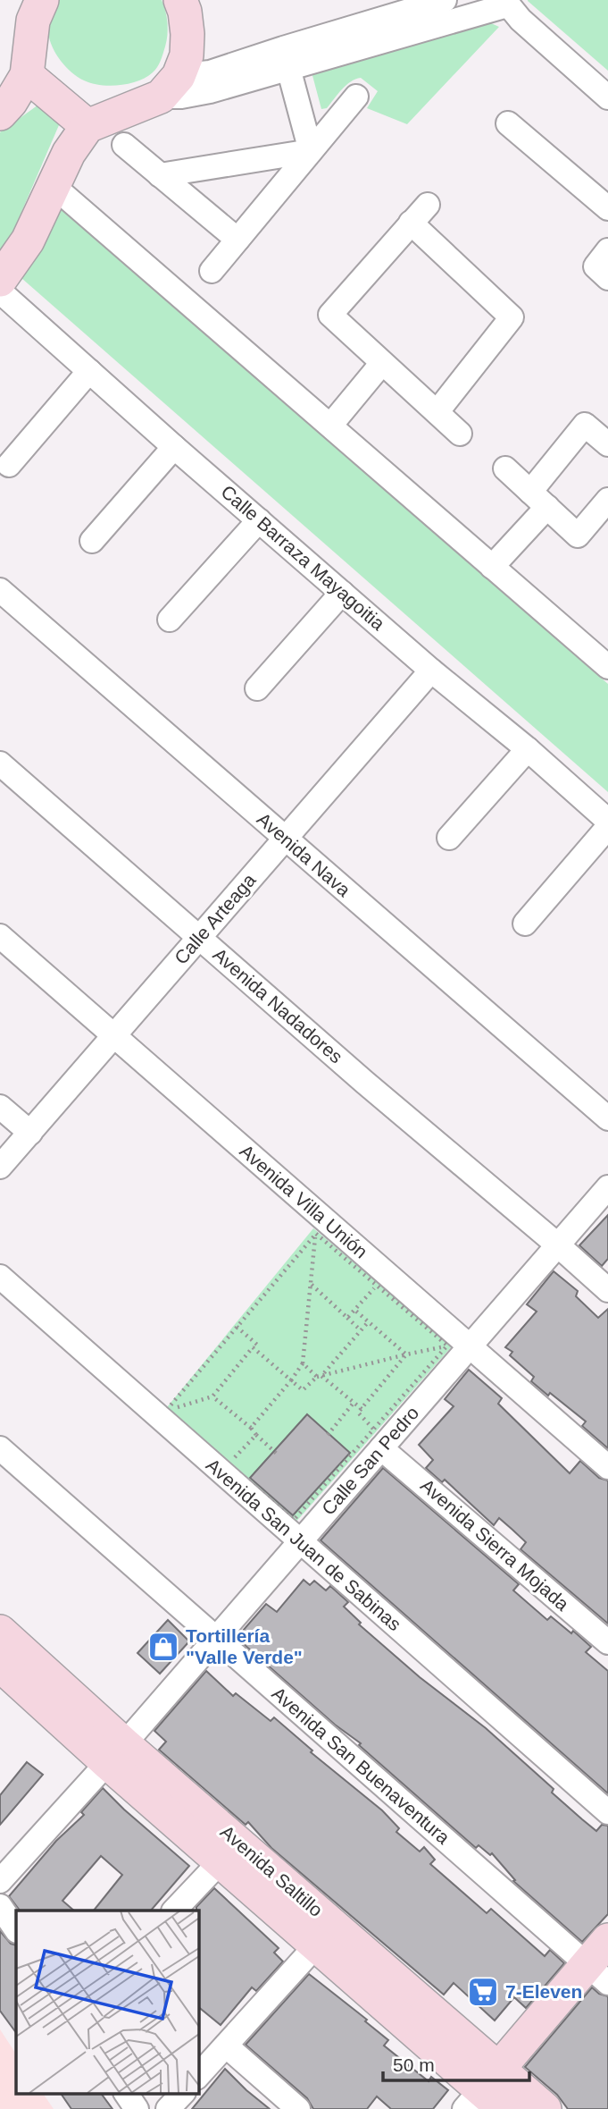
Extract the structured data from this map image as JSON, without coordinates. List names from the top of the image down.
{
  "streets": {
    "street": [
      "Calle Barraza Mayagoitia",
      "Avenida Nava",
      "Calle Arteaga",
      "Avenida Nadadores",
      "Avenida Villa Unión",
      "Calle San Pedro",
      "Avenida San Juan de Sabinas",
      "Avenida Sierra Mojada",
      "Avenida San Buenaventura",
      "Avenida Saltillo"
    ]
  },
  "crossings": [
    ["Calle Barraza Mayagoitia", "Calle Arteaga"],
    ["Avenida Nava", "Calle Arteaga"],
    ["Calle Arteaga", "Avenida Nadadores"],
    ["Calle Arteaga", "Avenida Villa Unión"],
    ["Avenida Nadadores", "Calle San Pedro"],
    ["Avenida Villa Unión", "Calle San Pedro"],
    ["Calle San Pedro", "Avenida San Juan de Sabinas"],
    ["Calle San Pedro", "Avenida Sierra Mojada"],
    ["Calle San Pedro", "Avenida San Buenaventura"],
    ["Calle San Pedro", "Avenida Saltillo"]
  ],
  "places": {
    "shop": ["Tortillería \"Valle Verde\""],
    "supermarket": ["7-Eleven"]
  },
  "scale_bar": "50 m"
}
